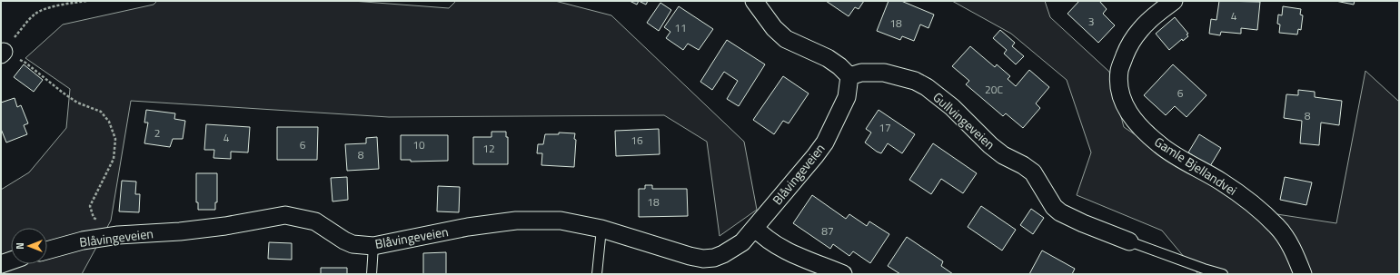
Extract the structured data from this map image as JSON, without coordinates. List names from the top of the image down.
{
  "streets": {
    "street": ["Gullvingeveien", "Gamle Bjellandvei", "Blåvingeveien"]
  },
  "crossings": [
    ["Gullvingeveien", "Blåvingeveien"]
  ],
  "house_numbers": [
    "4",
    "3",
    "18",
    "11",
    "20C",
    "6",
    "8",
    "17",
    "2",
    "4",
    "16",
    "6",
    "10",
    "12",
    "8",
    "18",
    "87"
  ],
  "north": "left"
}
